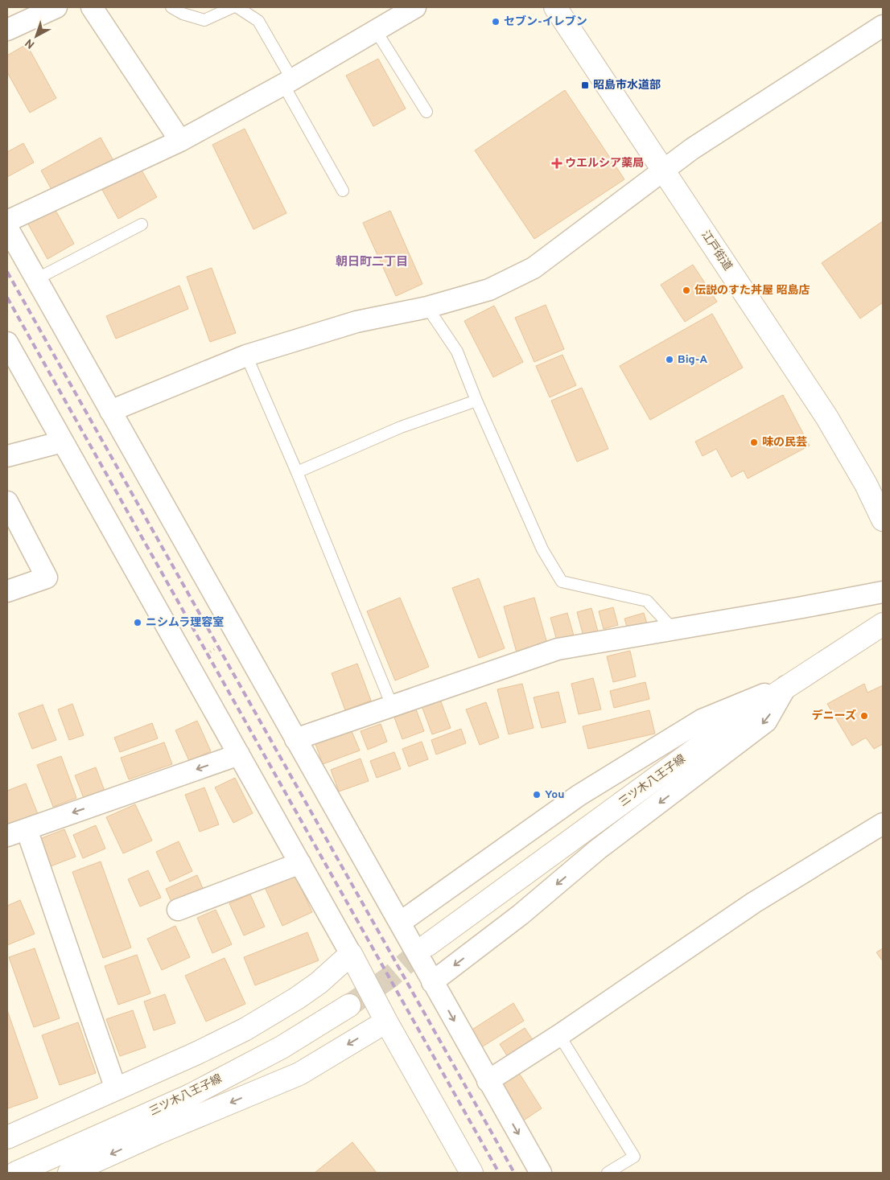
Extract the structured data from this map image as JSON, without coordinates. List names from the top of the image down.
{
  "streets": {
    "street": ["江戸街道", "三ツ木八王子線"]
  },
  "districts": ["朝日町二丁目"],
  "places": {
    "other": [
      "セブン-イレブン",
      "伝説のすた丼屋 昭島店",
      "Big-A",
      "味の民芸",
      "ニシムラ理容室",
      "デニーズ",
      "You"
    ],
    "transit": ["昭島市水道部"],
    "health": ["ウエルシア薬局"]
  },
  "north": "bottom left"
}
